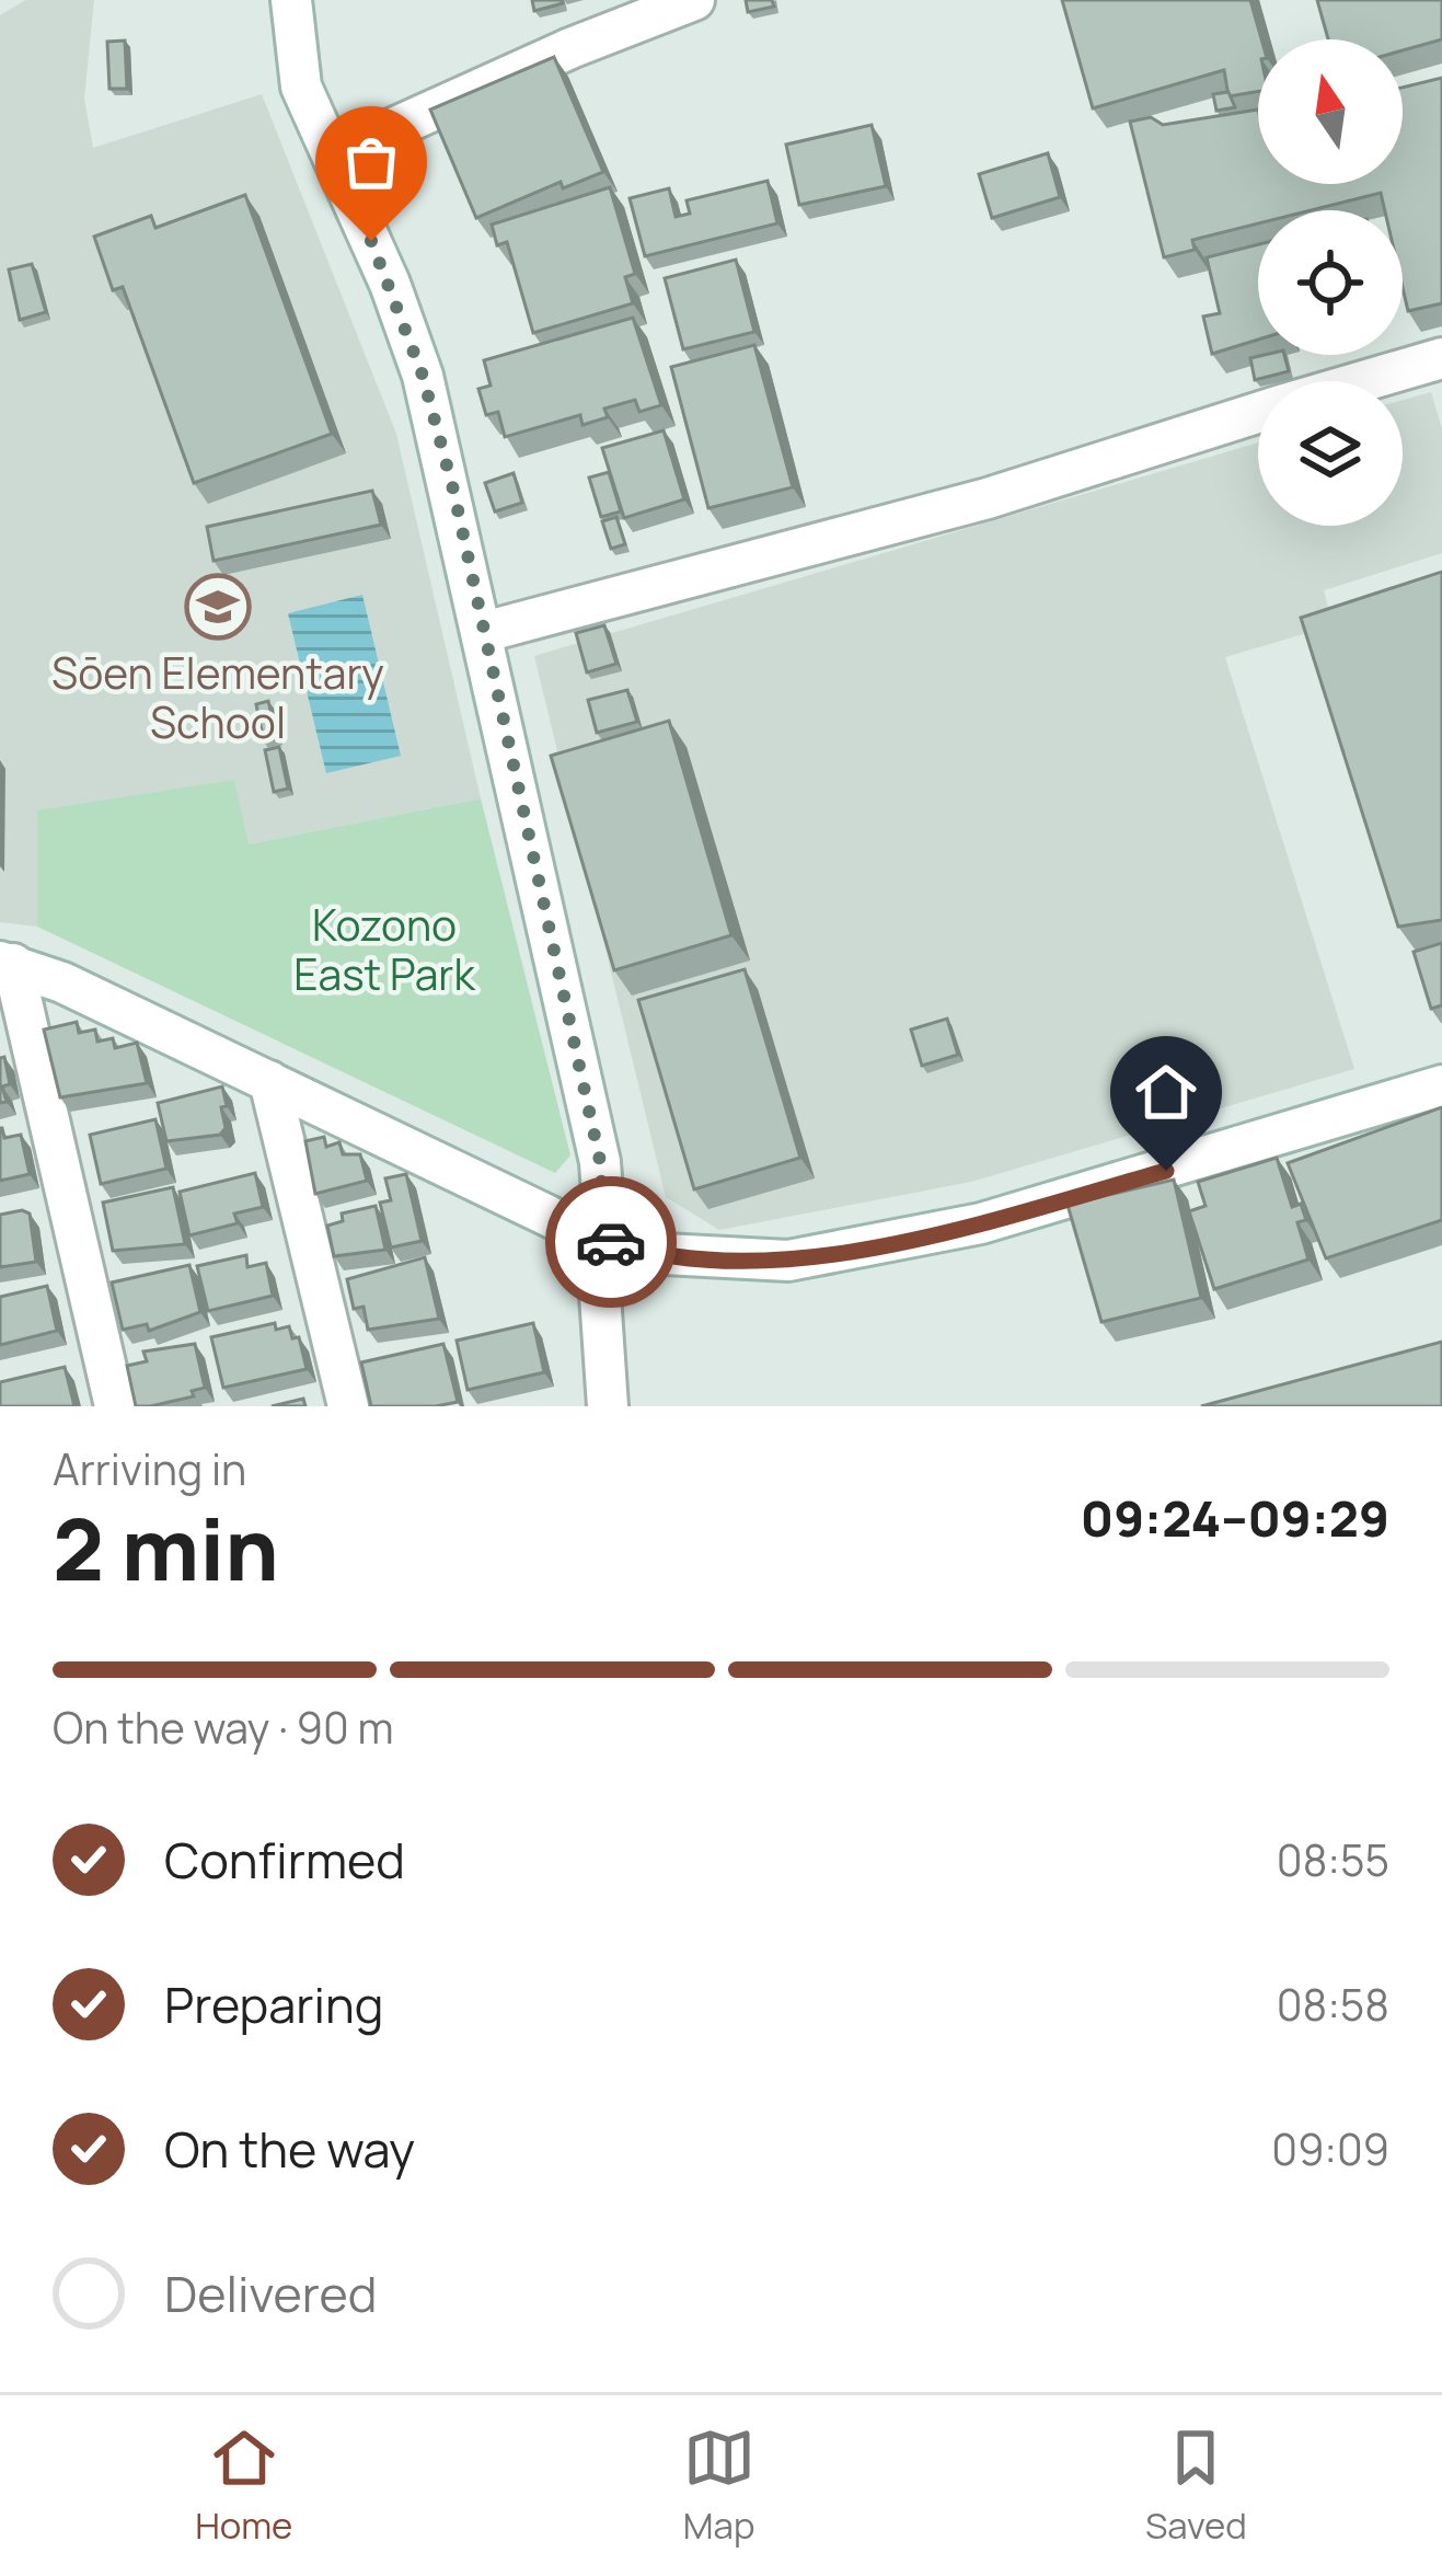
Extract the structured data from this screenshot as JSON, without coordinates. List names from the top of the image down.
{
  "parks": ["Kozono East Park"],
  "places": {
    "school or university": ["Sōen Elementary School"]
  },
  "north": "top",
  "page": {
    "heading": ["2 min", "Arriving in", "09:24–09:29"],
    "bar": "On the way · 90 m",
    "list": [
      ["Confirmed", "08:55"],
      ["Preparing", "08:58"],
      ["On the way", "09:09"],
      "Delivered"
    ],
    "tabs": ["Home", "Map", "Saved"]
  }
}
